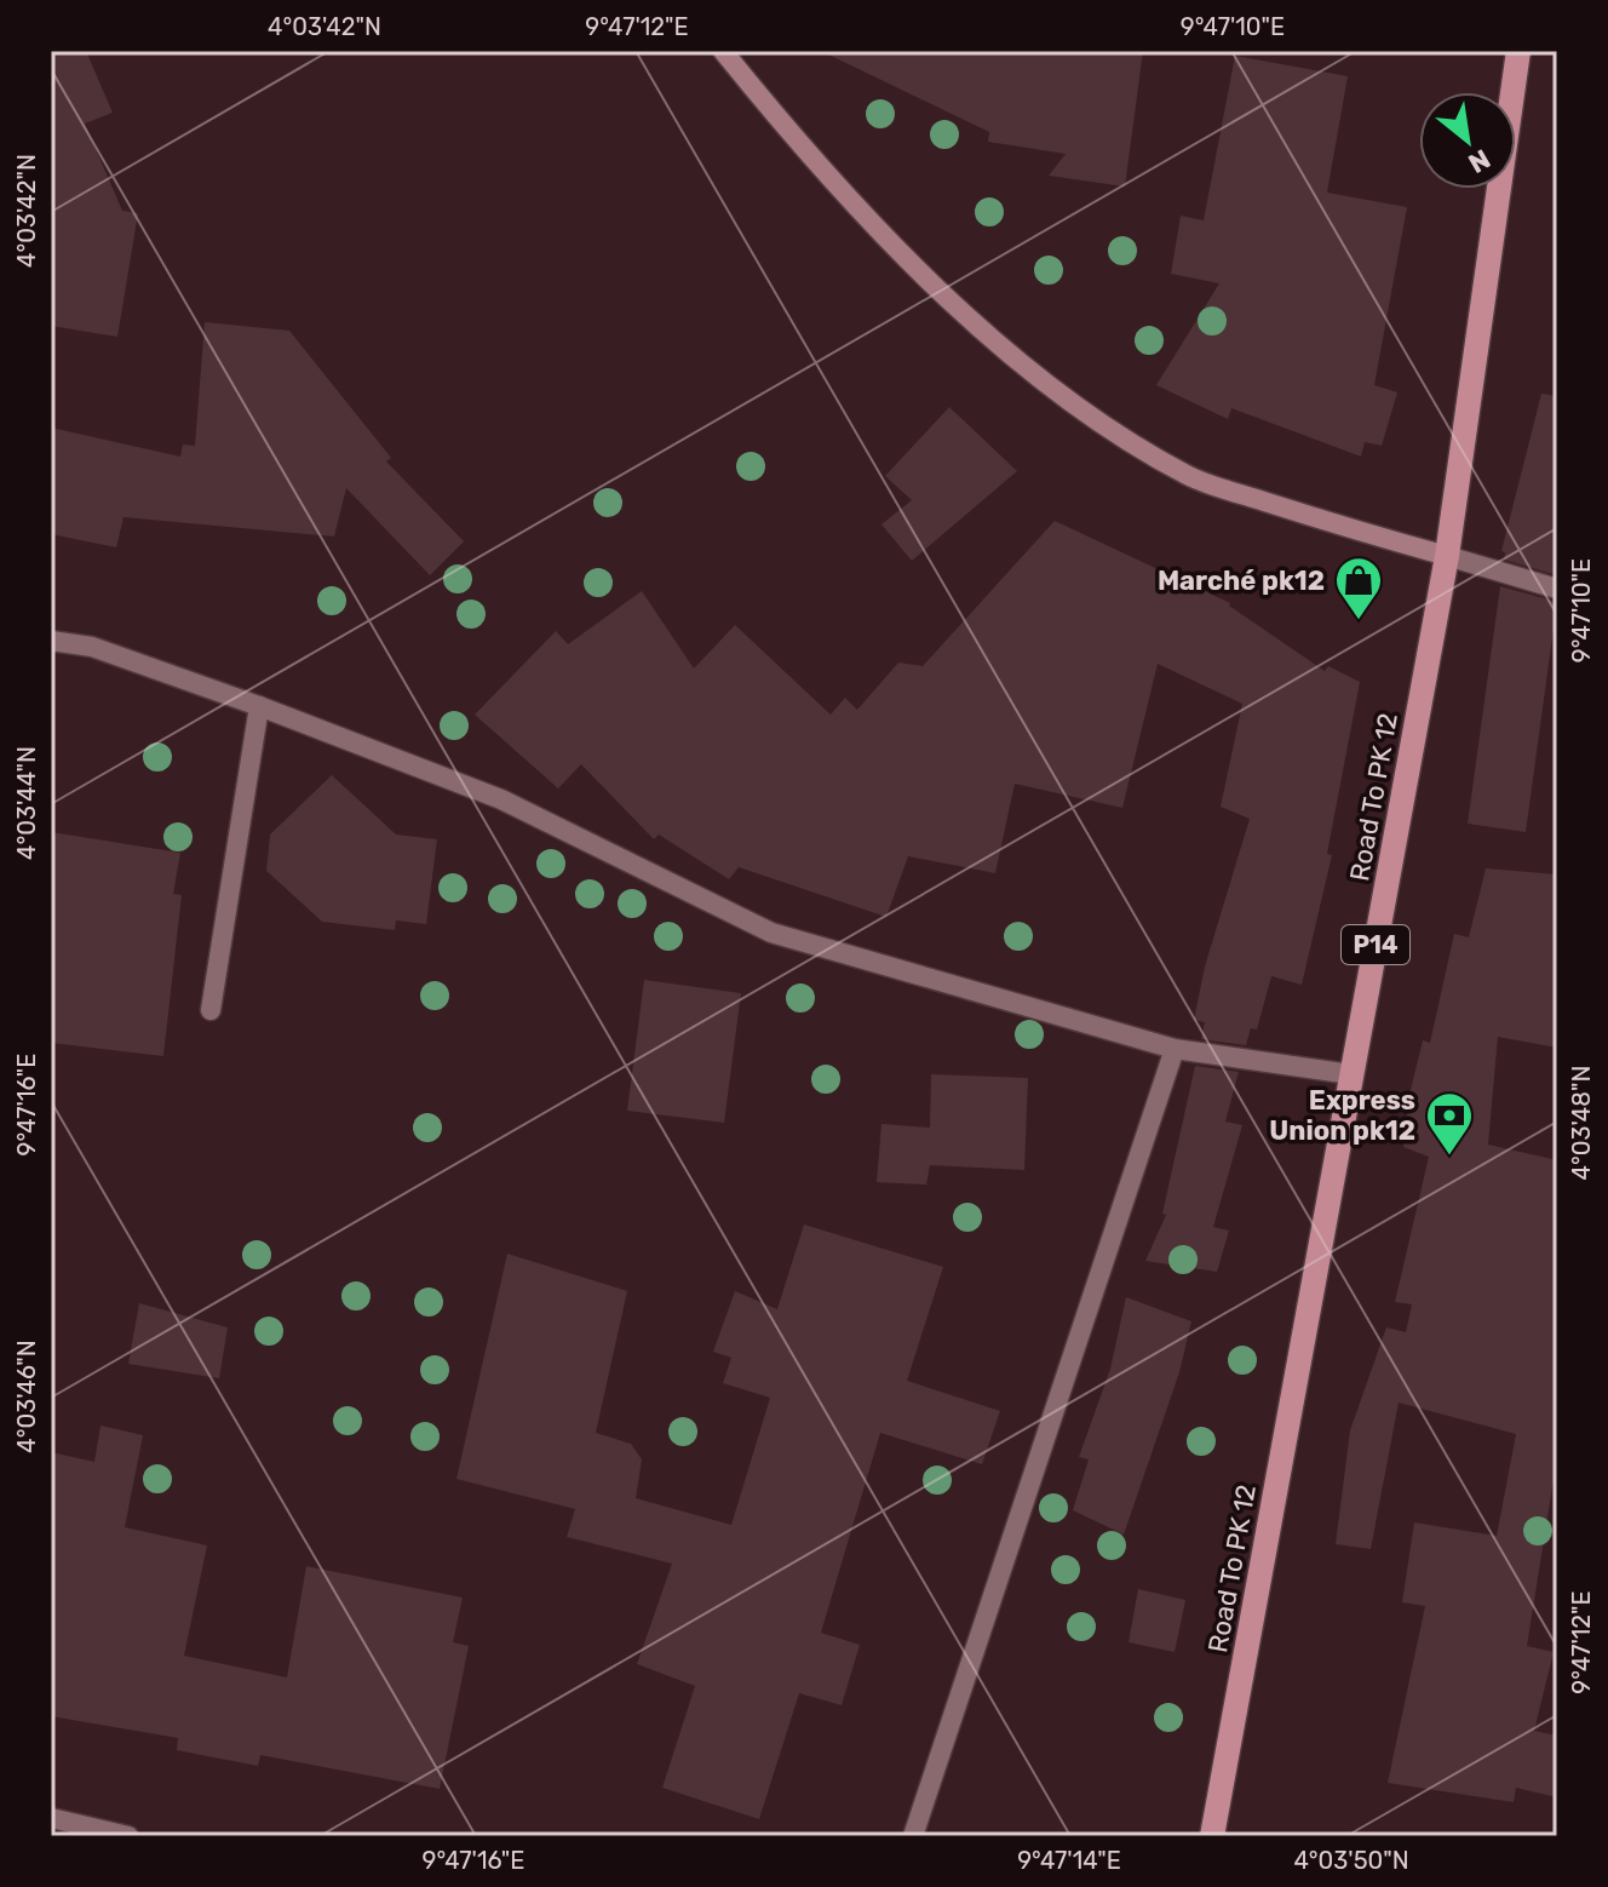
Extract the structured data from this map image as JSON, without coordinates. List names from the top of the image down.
{
  "streets": {
    "main road": ["Road To PK 12", "P14"]
  },
  "places": {
    "shop": ["Marché pk12"],
    "bank": ["Express Union pk12"]
  },
  "north": "bottom right",
  "coordinates": [
    "4°03'42\"N",
    "9°47'12\"E",
    "9°47'10\"E",
    "4°03'44\"N",
    "9°47'16\"E",
    "4°03'48\"N",
    "4°03'46\"N",
    "9°47'14\"E",
    "4°03'50\"N"
  ]
}
